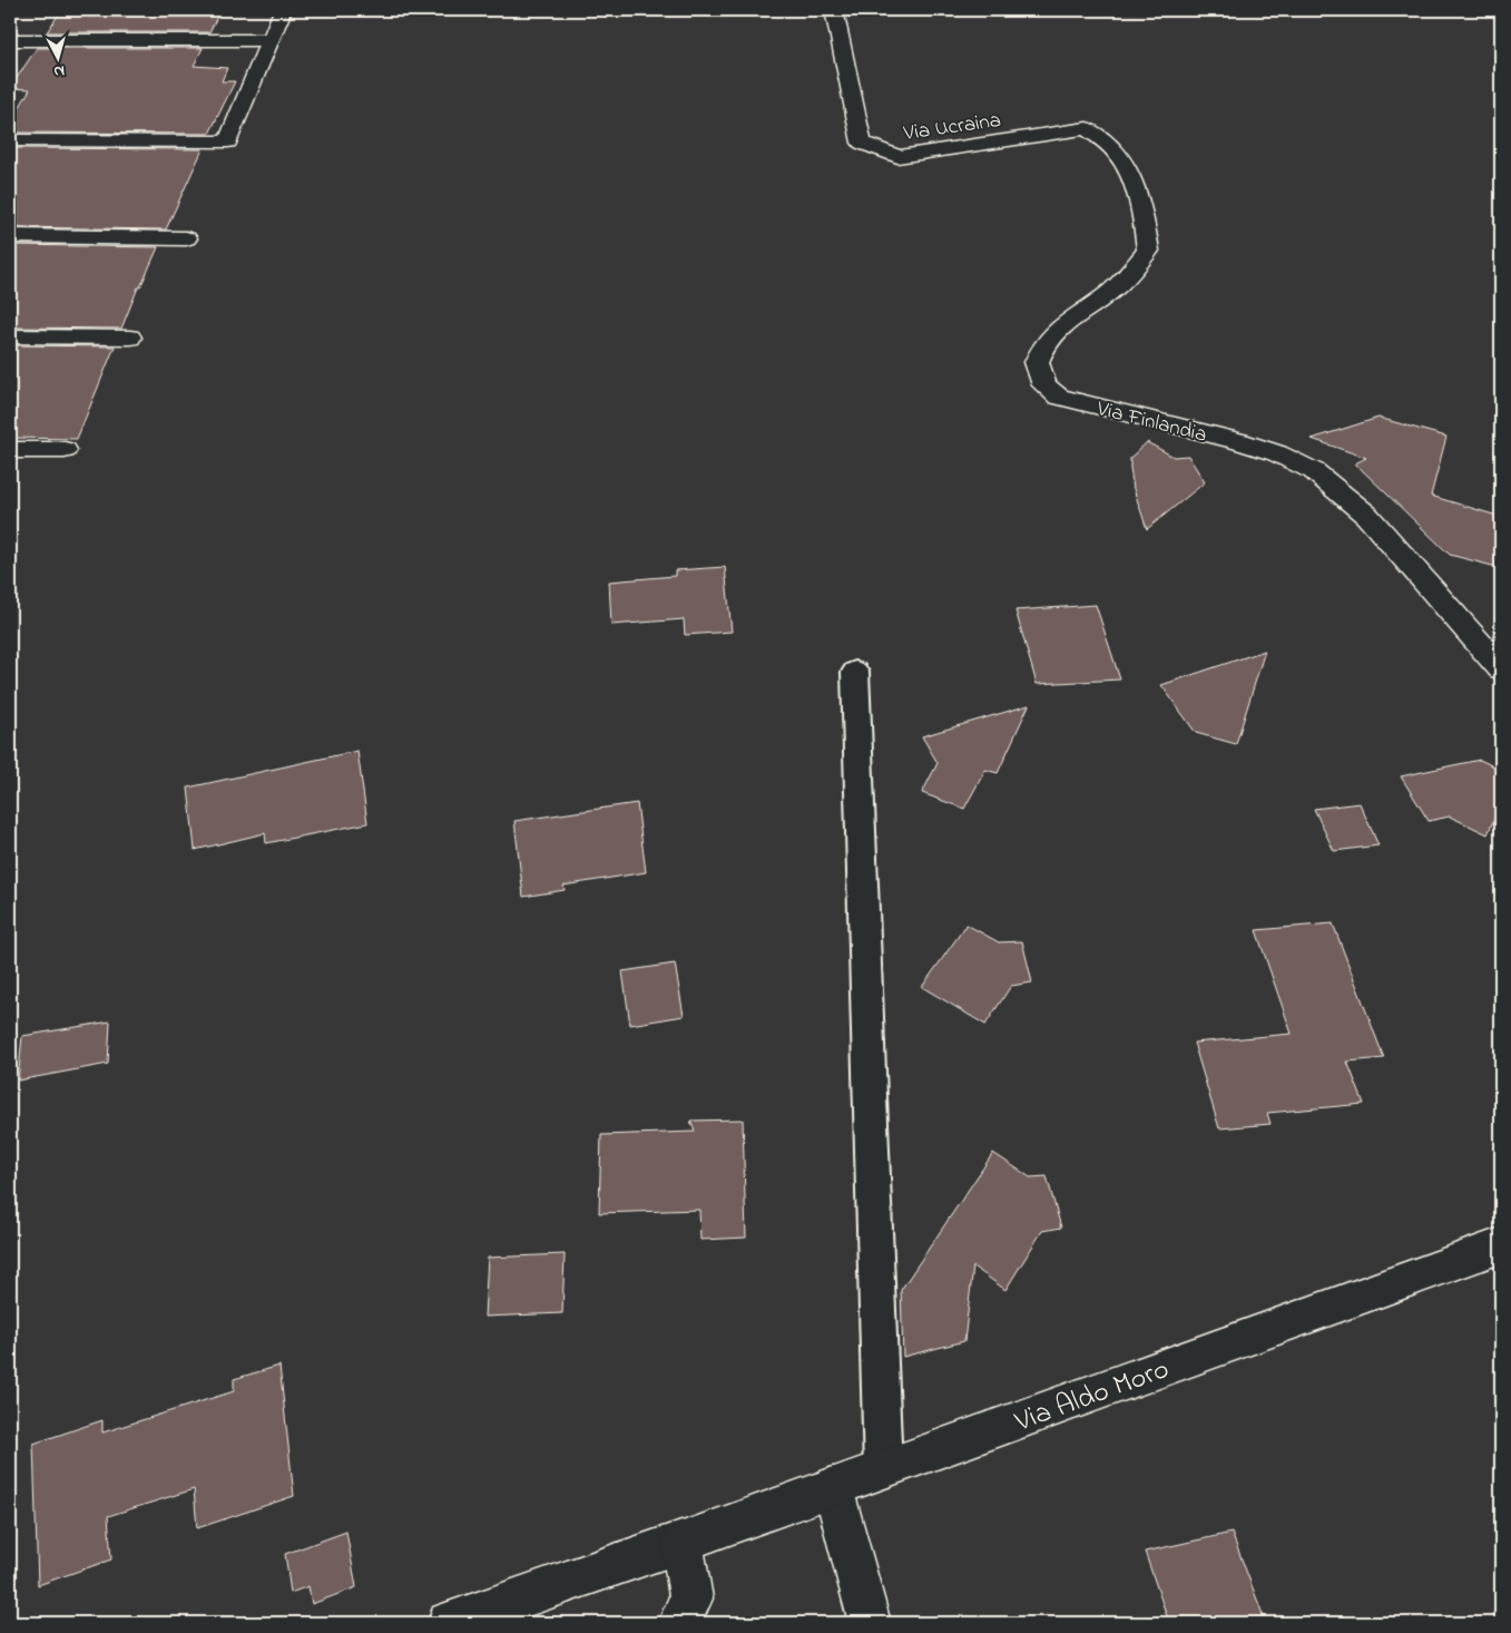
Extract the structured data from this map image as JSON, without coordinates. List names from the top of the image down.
{
  "streets": {
    "street": ["Via Ucraina", "Via Finlandia", "Via Aldo Moro"]
  },
  "crossings": [
    ["Via Ucraina", "Via Finlandia"]
  ],
  "north": "bottom"
}
